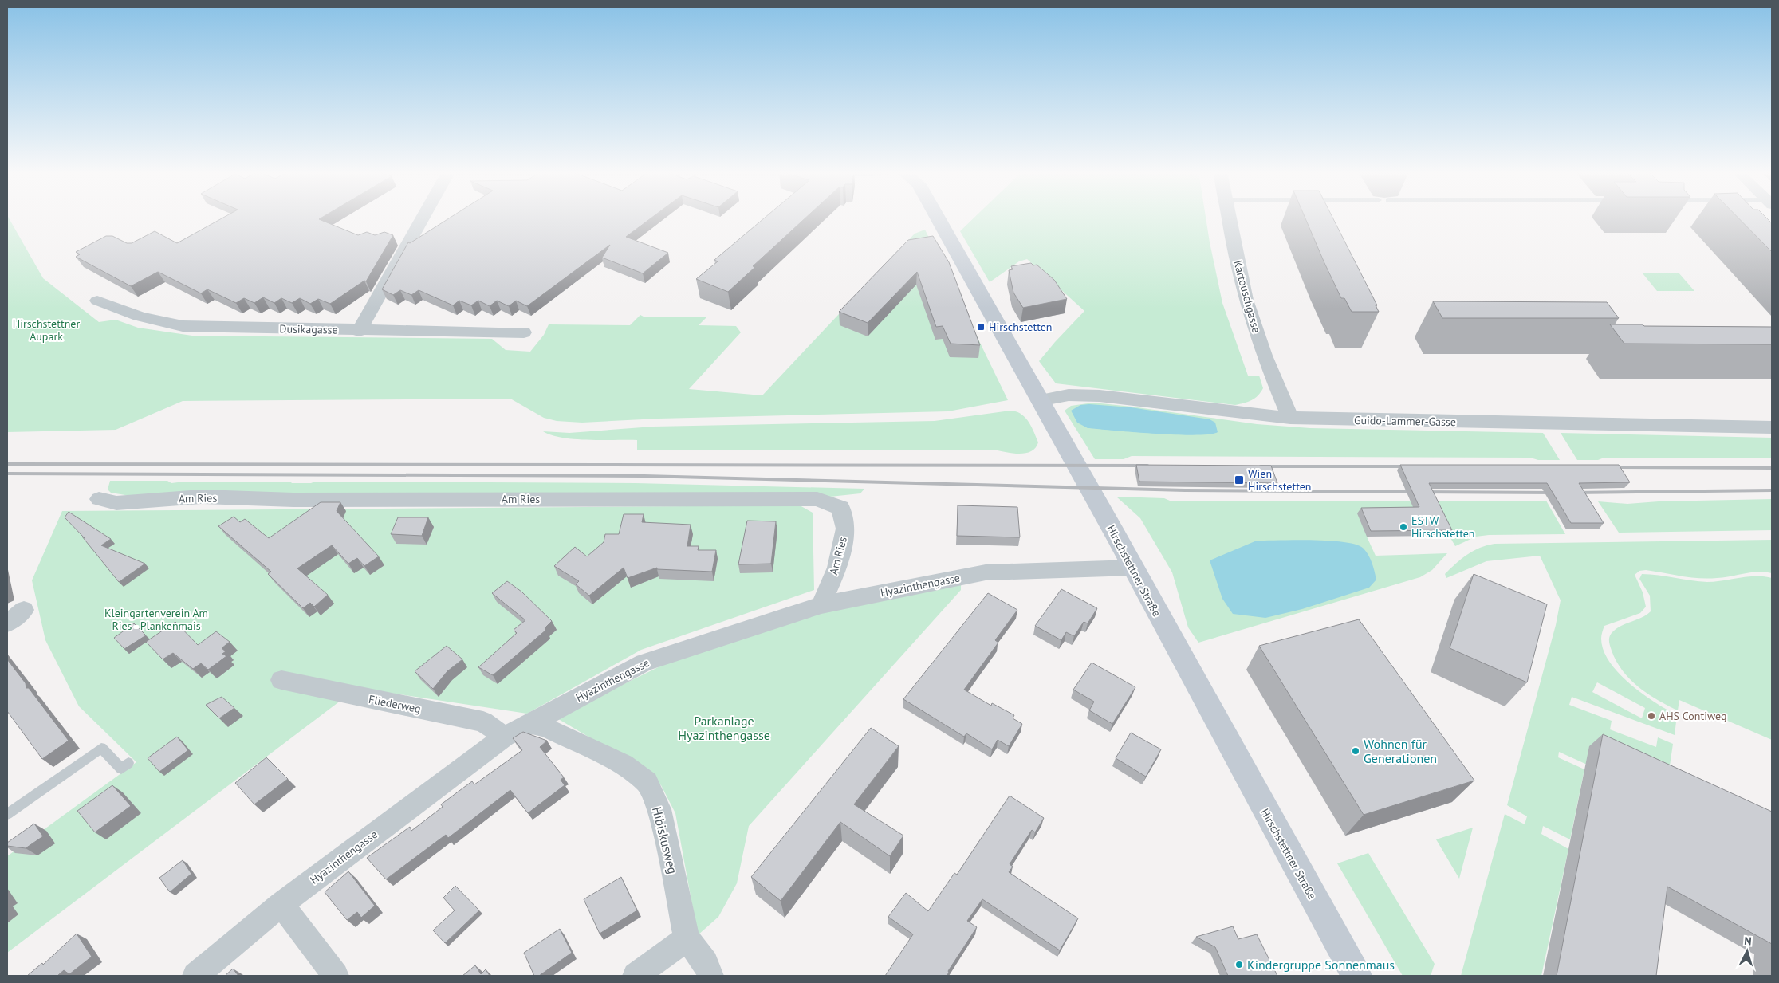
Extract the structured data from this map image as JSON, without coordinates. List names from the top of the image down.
{
  "streets": {
    "main road": ["Hirschstettner Straße"],
    "street": [
      "Kartouschgasse",
      "Dusikagasse",
      "Guido-Lammer-Gasse",
      "Am Ries",
      "Hyazinthengasse",
      "Fliederweg",
      "Hibiskusweg"
    ]
  },
  "crossings": [
    ["Kartouschgasse", "Guido-Lammer-Gasse"],
    ["Guido-Lammer-Gasse", "Hirschstettner Straße"],
    ["Am Ries", "Hyazinthengasse"],
    ["Hirschstettner Straße", "Hyazinthengasse"],
    ["Hyazinthengasse", "Fliederweg"],
    ["Hyazinthengasse", "Hibiskusweg"]
  ],
  "parks": ["Hirschstettner Aupark", "Kleingartenverein Am Ries - Plankenmais", "Parkanlage Hyazinthengasse"],
  "places": {
    "transit": ["Hirschstetten", "Wien Hirschstetten"],
    "other": [
      "ESTW Hirschstetten",
      "AHS Contiweg",
      "Wohnen für Generationen",
      "Kindergruppe Sonnenmaus"
    ]
  },
  "north": "top"
}
